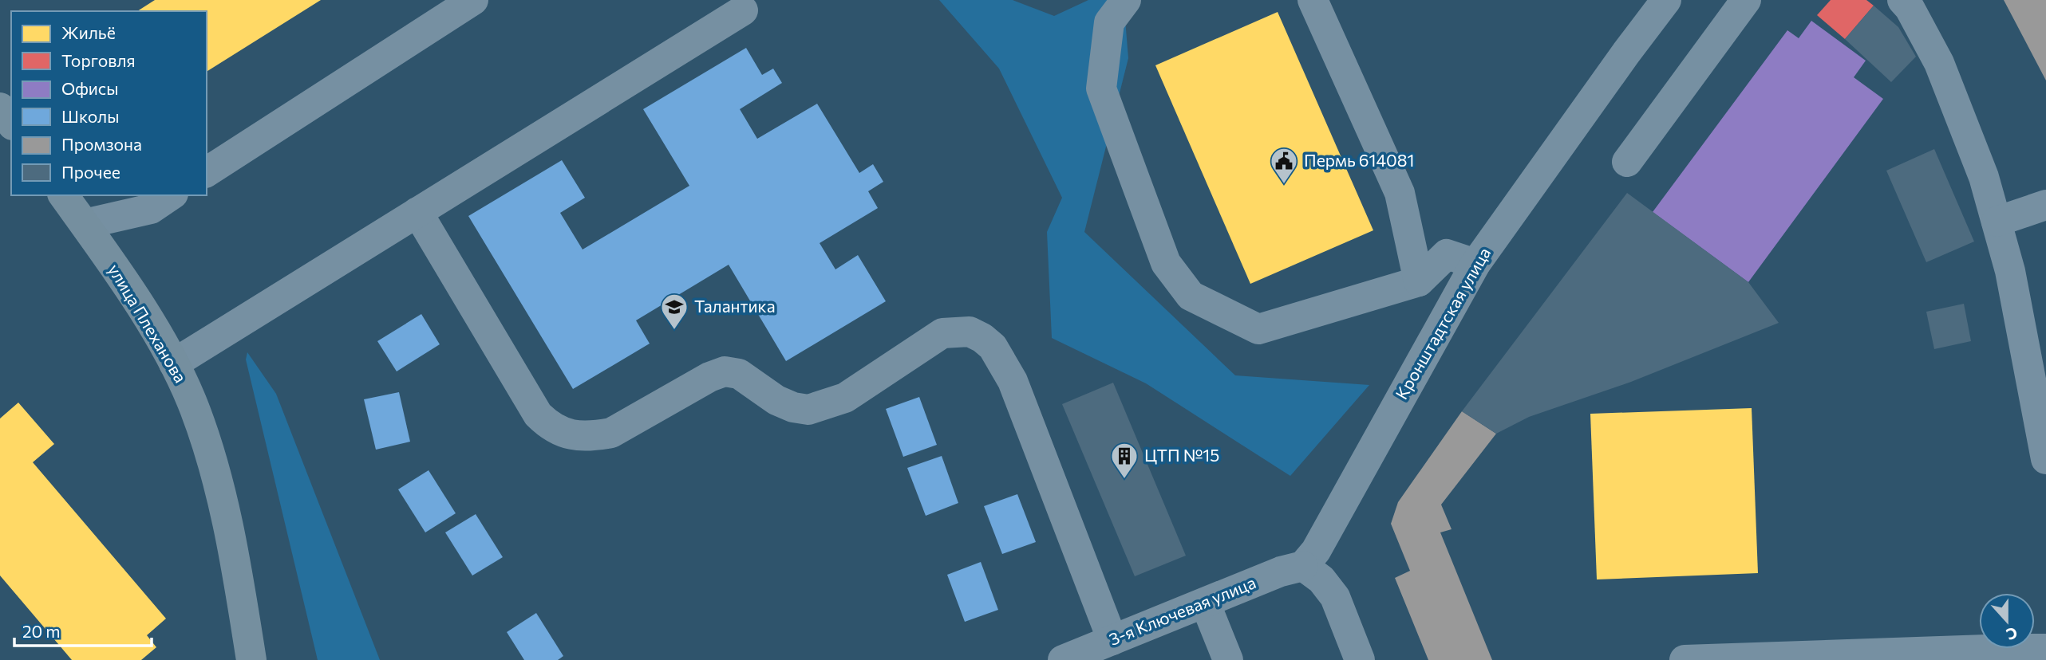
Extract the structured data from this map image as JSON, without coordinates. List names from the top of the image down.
{
  "streets": {
    "main road": ["улица Плеханова"],
    "street": ["Кронштадтская улица", "3-я Ключевая улица"]
  },
  "crossings": [
    ["Кронштадтская улица", "3-я Ключевая улица"]
  ],
  "places": {
    "public building": ["Пермь 614081"],
    "school or university": ["Талантика"],
    "building": ["ЦТП №15"]
  },
  "legend": [
    "Жильё",
    "Торговля",
    "Офисы",
    "Школы",
    "Промзона",
    "Прочее"
  ],
  "scale_bar": "20 m",
  "north": "bottom"
}
